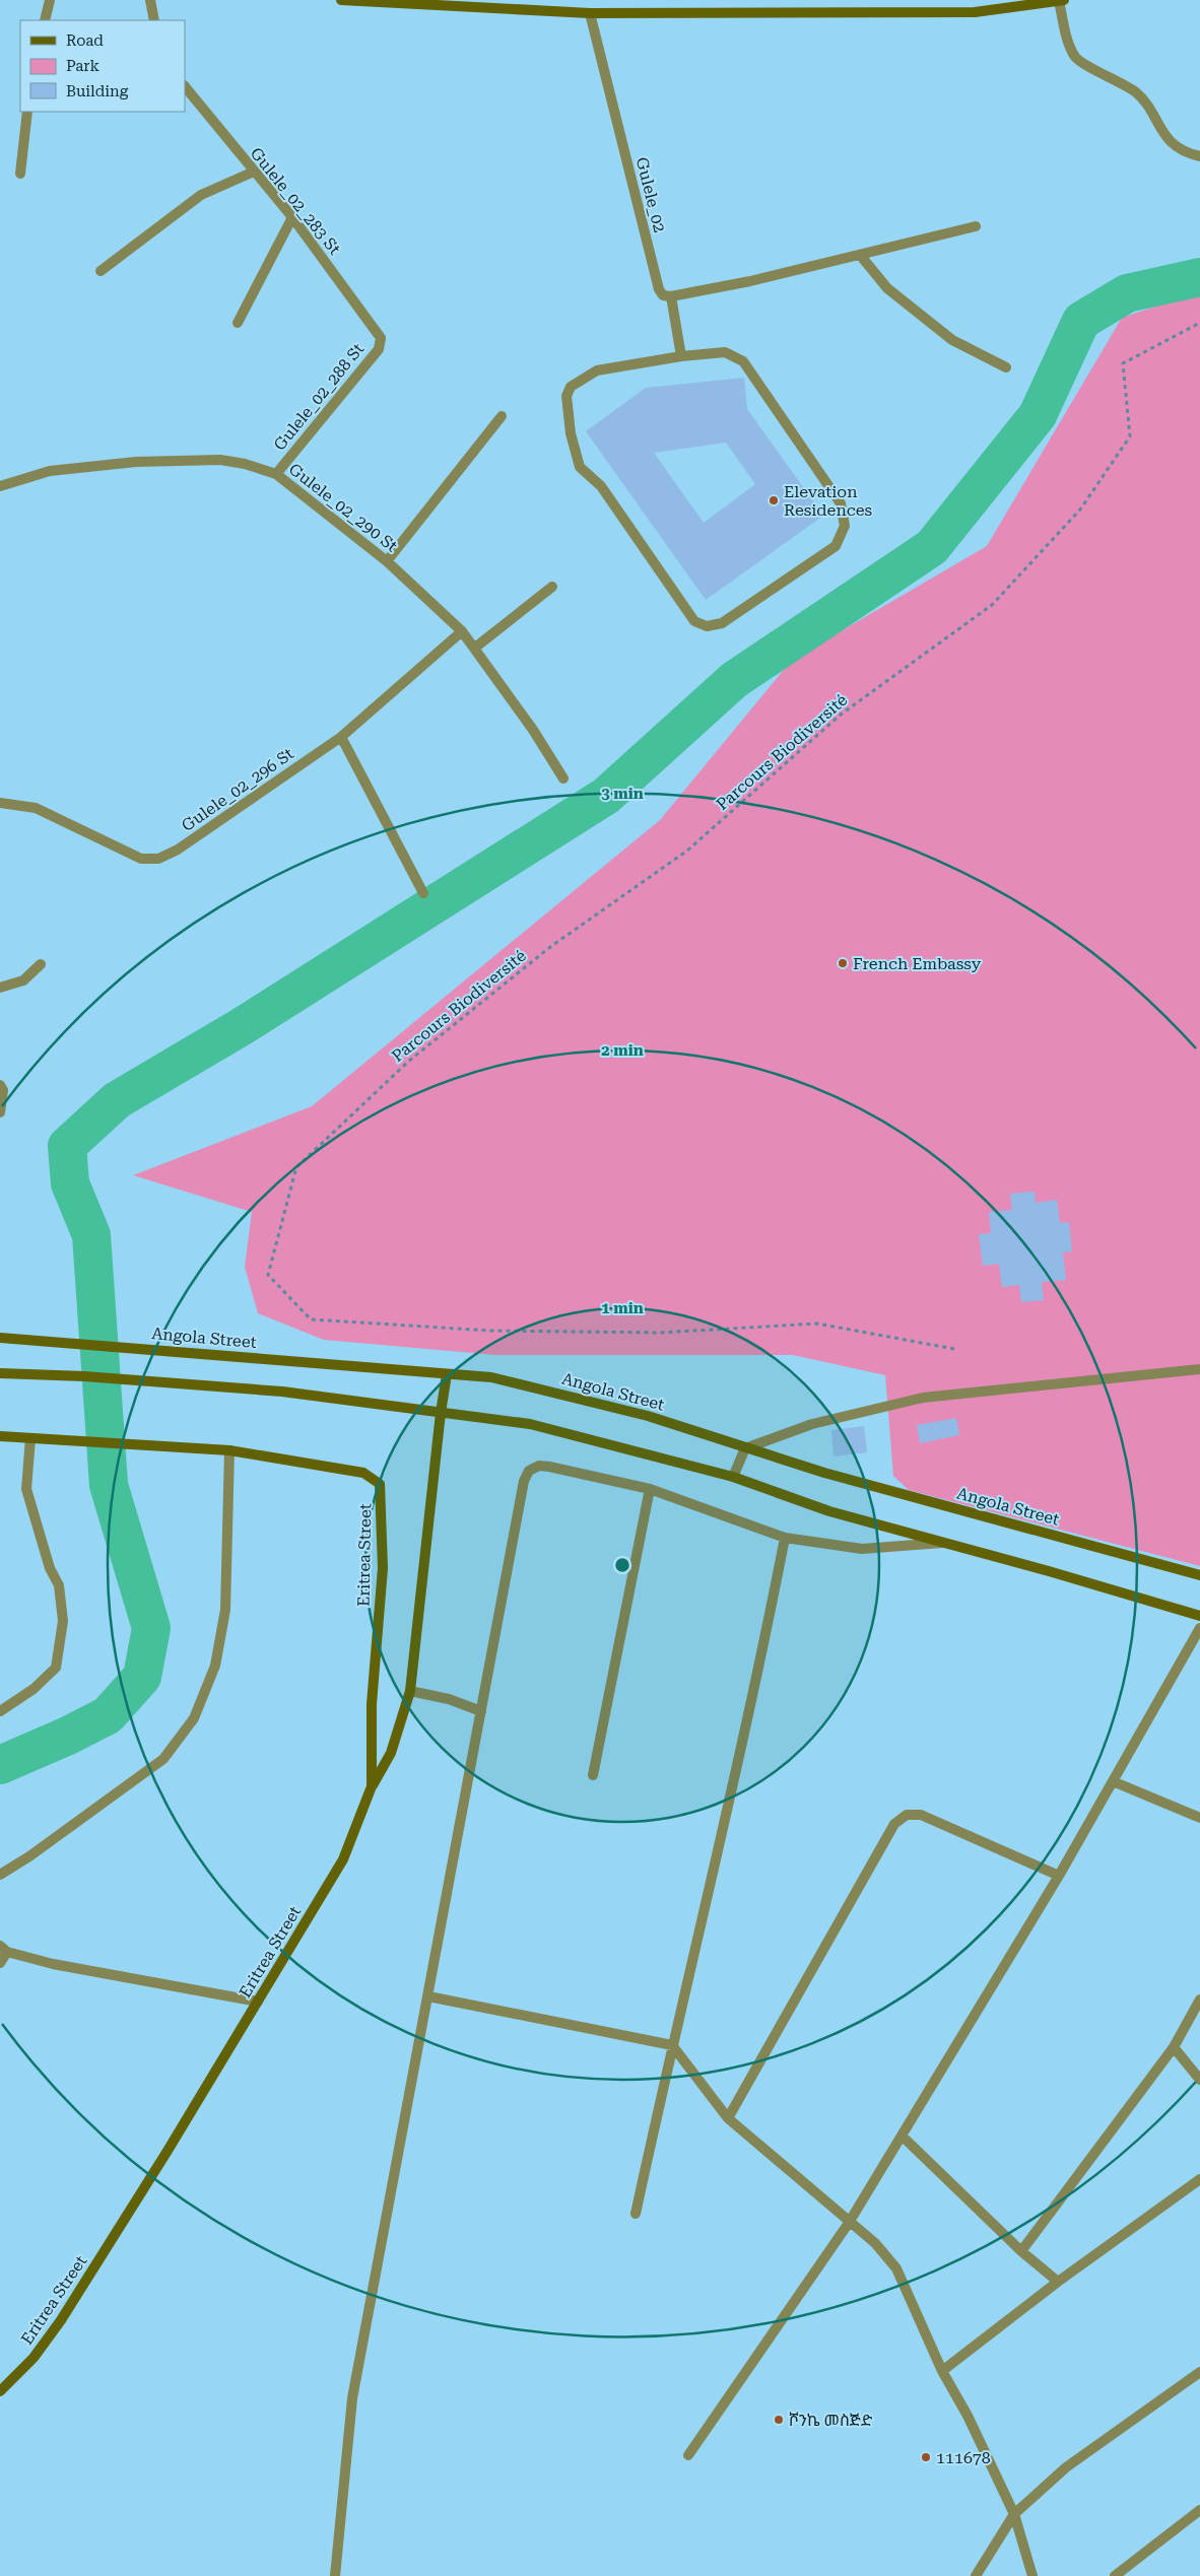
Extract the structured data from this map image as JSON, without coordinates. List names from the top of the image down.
{
  "streets": {
    "main road": ["Angola Street", "Eritrea Street"],
    "street": [
      "Gulele_02",
      "Gulele_02_283 St",
      "Gulele_02_288 St",
      "Gulele_02_290 St",
      "Gulele_02_296 St"
    ],
    "path": ["Parcours Biodiversité"]
  },
  "crossings": [
    ["Gulele_02_283 St", "Gulele_02_288 St"],
    ["Gulele_02_288 St", "Gulele_02_290 St"],
    ["Gulele_02_290 St", "Gulele_02_296 St"]
  ],
  "places": [
    "Elevation Residences",
    "French Embassy",
    "ሾንኬ መስጅድ",
    "111678"
  ],
  "legend": ["Road", "Park", "Building"],
  "rings": ["3 min", "2 min", "1 min"]
}
